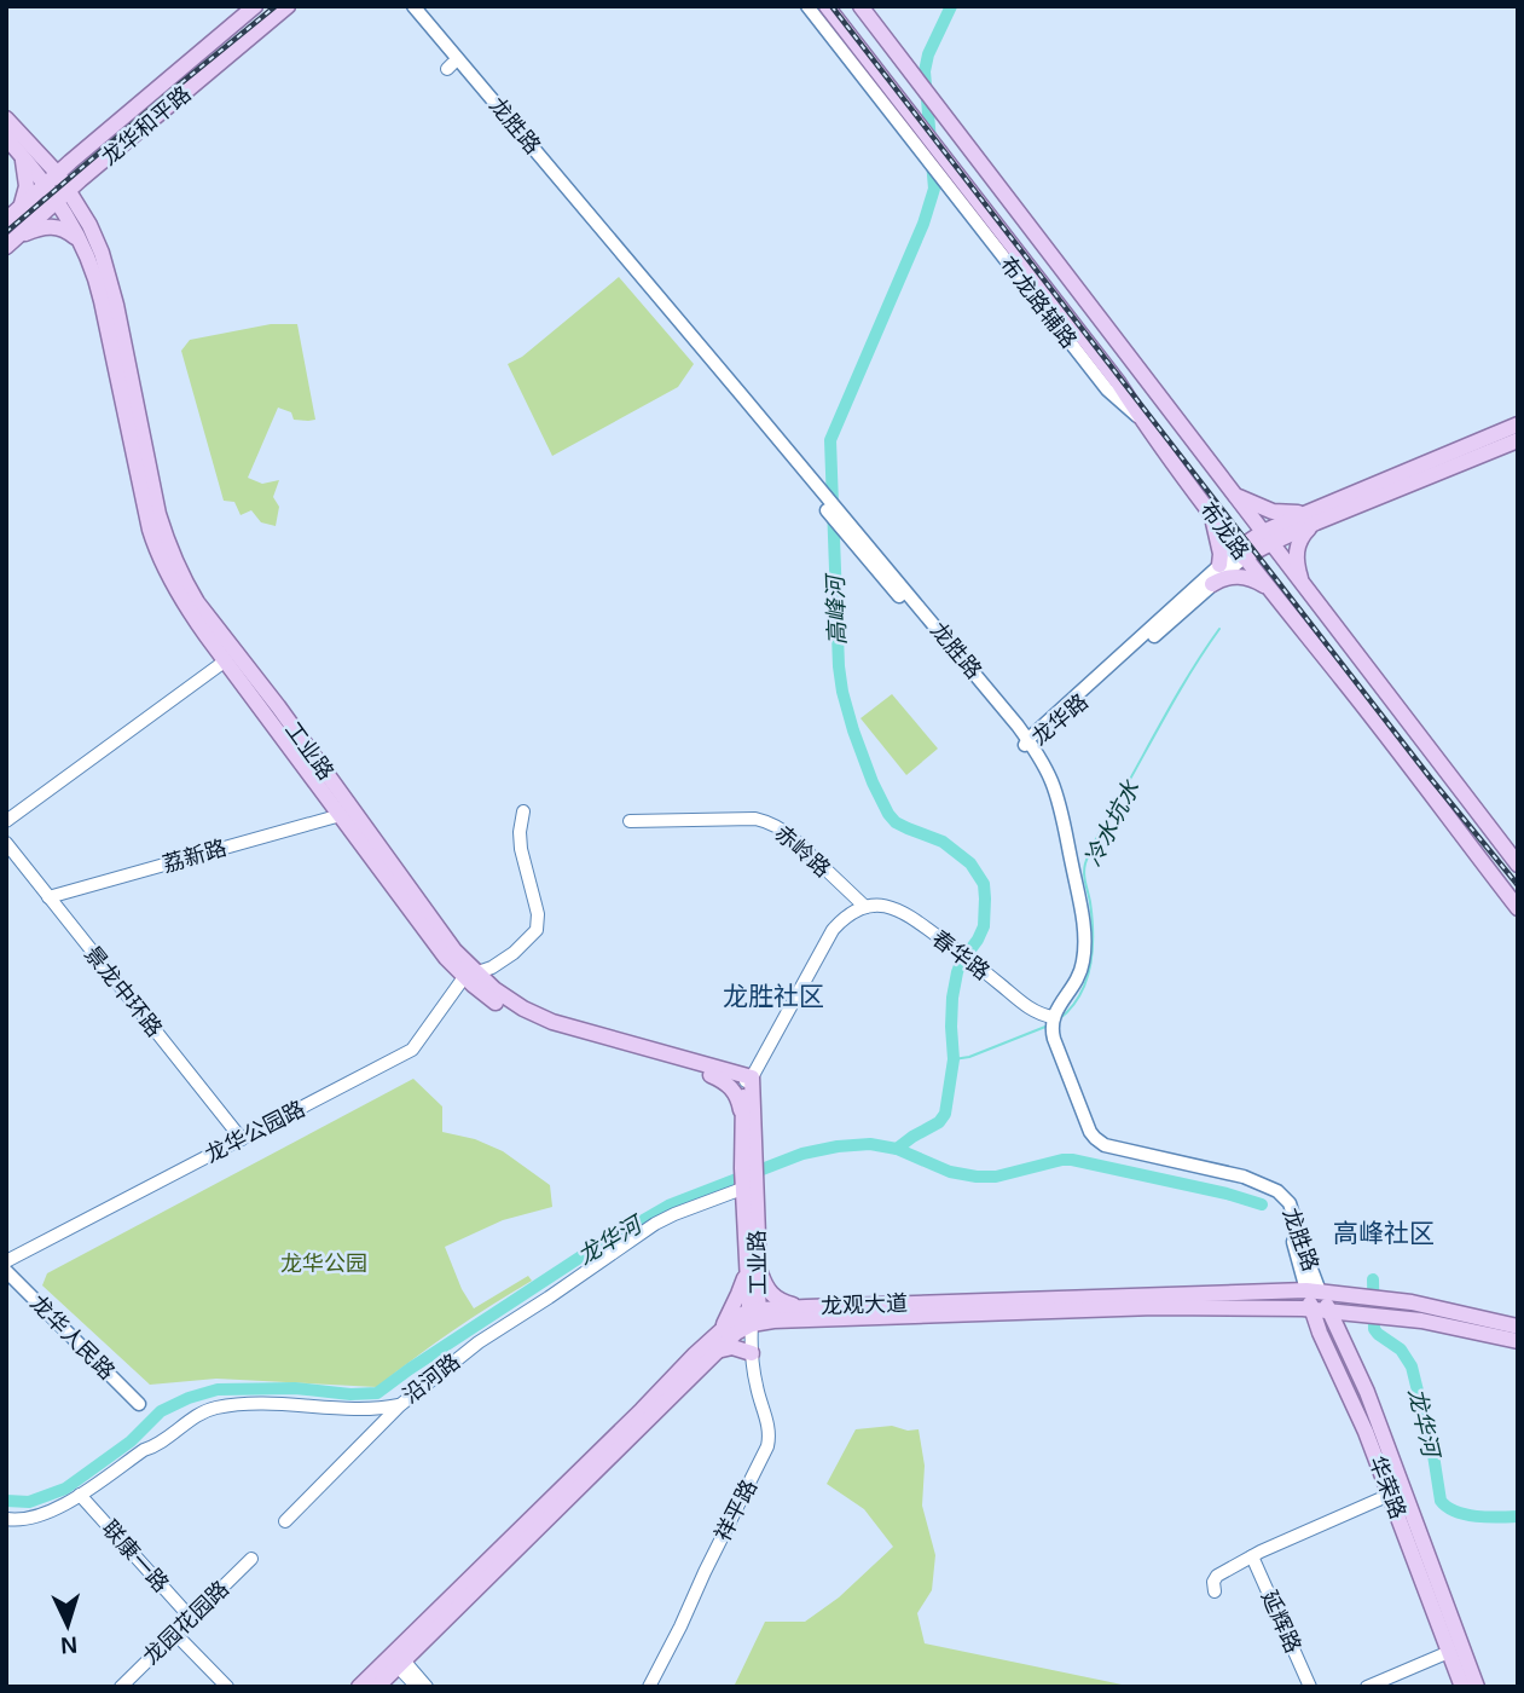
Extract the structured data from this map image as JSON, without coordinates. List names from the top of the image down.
{
  "streets": {
    "main road": [
      "龙华和平路",
      "龙胜路",
      "布龙路辅路",
      "布龙路",
      "龙华路",
      "工业路",
      "龙观大道",
      "龙华人民路",
      "华荣路"
    ],
    "street": [
      "赤岭路",
      "荔新路",
      "春华路",
      "景龙中环路",
      "龙华公园路",
      "沿河路",
      "祥平路",
      "联康一路",
      "延辉路",
      "龙园花园路"
    ]
  },
  "crossings": [
    ["龙华和平路", "工业路"],
    ["龙胜路", "龙华路"],
    ["龙胜路", "春华路"],
    ["龙胜路", "龙观大道"],
    ["龙胜路", "华荣路"],
    ["布龙路辅路", "布龙路"],
    ["布龙路", "龙华路"],
    ["工业路", "荔新路"],
    ["工业路", "龙华公园路"],
    ["工业路", "龙观大道"],
    ["工业路", "沿河路"],
    ["工业路", "祥平路"],
    ["赤岭路", "春华路"],
    ["荔新路", "景龙中环路"],
    ["景龙中环路", "龙华公园路"],
    ["龙观大道", "华荣路"],
    ["龙观大道", "祥平路"],
    ["沿河路", "联康一路"],
    ["联康一路", "龙园花园路"]
  ],
  "districts": ["龙胜社区", "高峰社区"],
  "water": ["高峰河", "冷水坑水", "龙华河"],
  "parks": ["龙华公园"],
  "north": "bottom"
}
